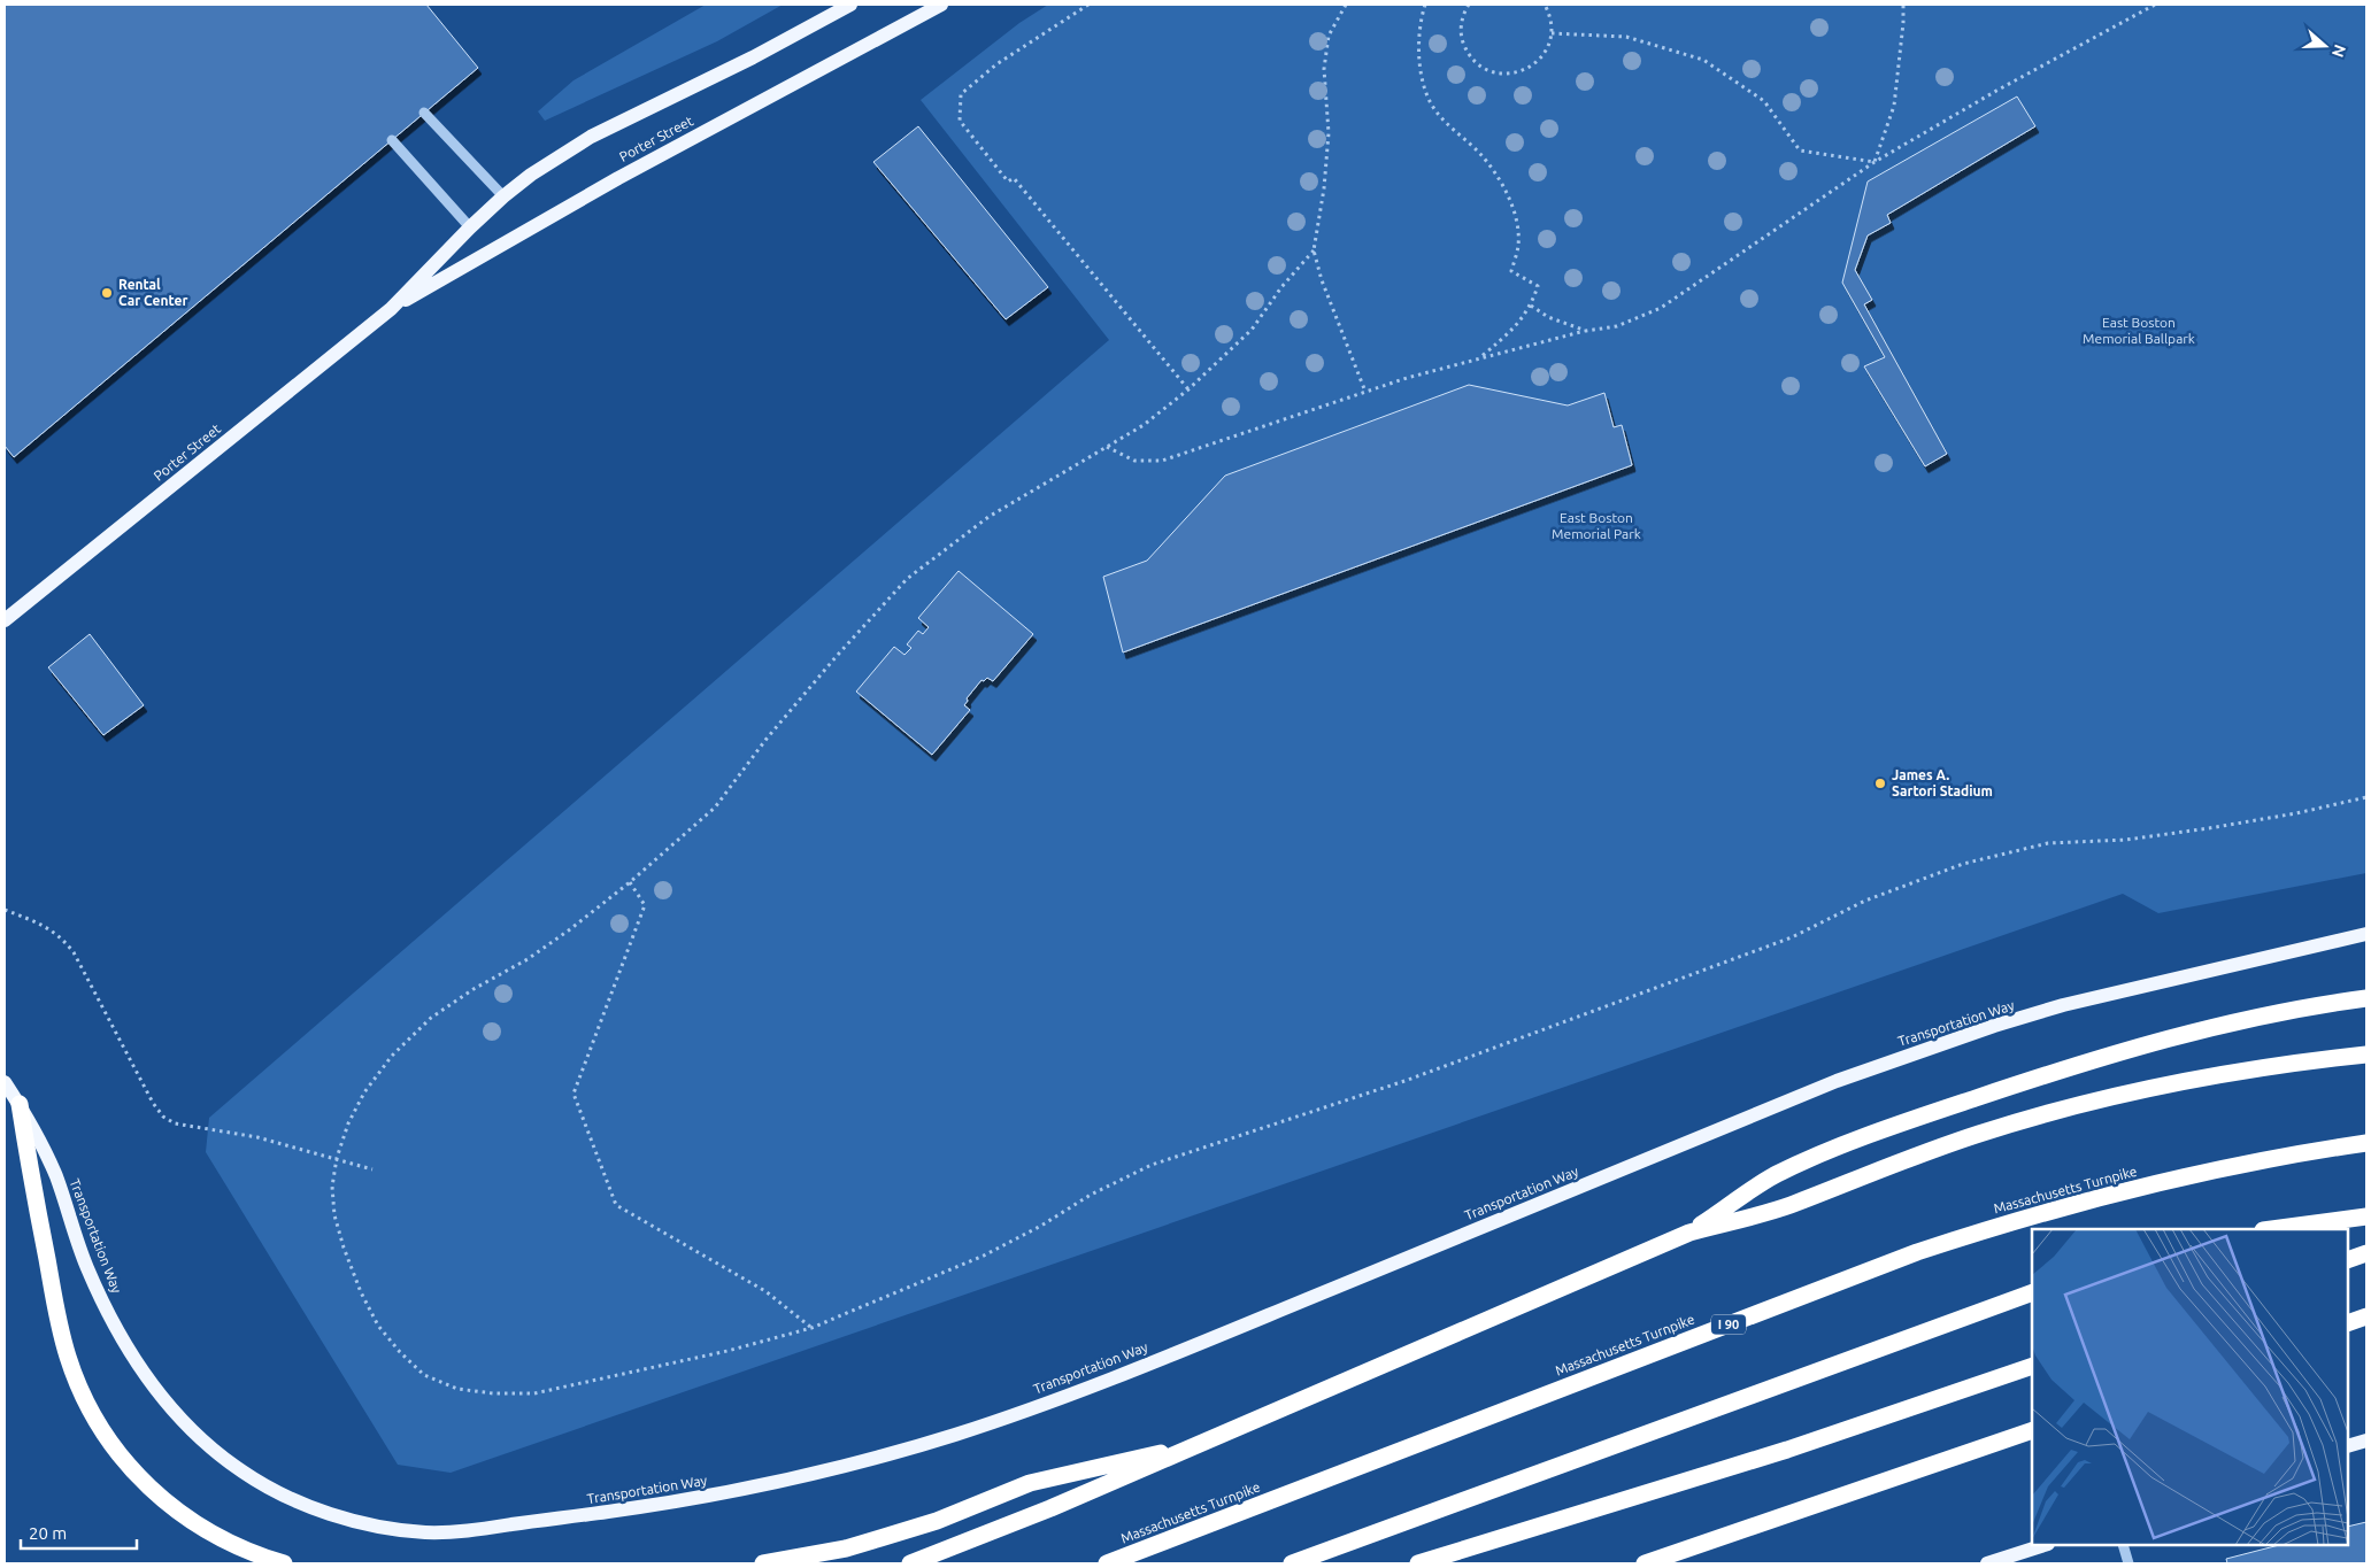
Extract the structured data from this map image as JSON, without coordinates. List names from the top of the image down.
{
  "streets": {
    "highway": ["Massachusetts Turnpike", "I 90"],
    "main road": ["Porter Street", "Transportation Way"]
  },
  "parks": ["East Boston Memorial Ballpark", "East Boston Memorial Park"],
  "places": ["Rental Car Center", "James A. Sartori Stadium"],
  "scale_bar": "20 m",
  "north": "right"
}
